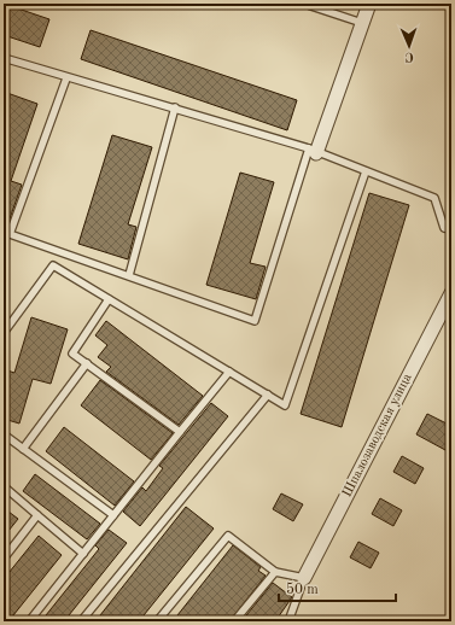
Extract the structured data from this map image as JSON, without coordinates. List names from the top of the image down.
{
  "streets": {
    "street": ["Шпалозаводская улица"]
  },
  "scale_bar": "50 m",
  "north": "bottom"
}
